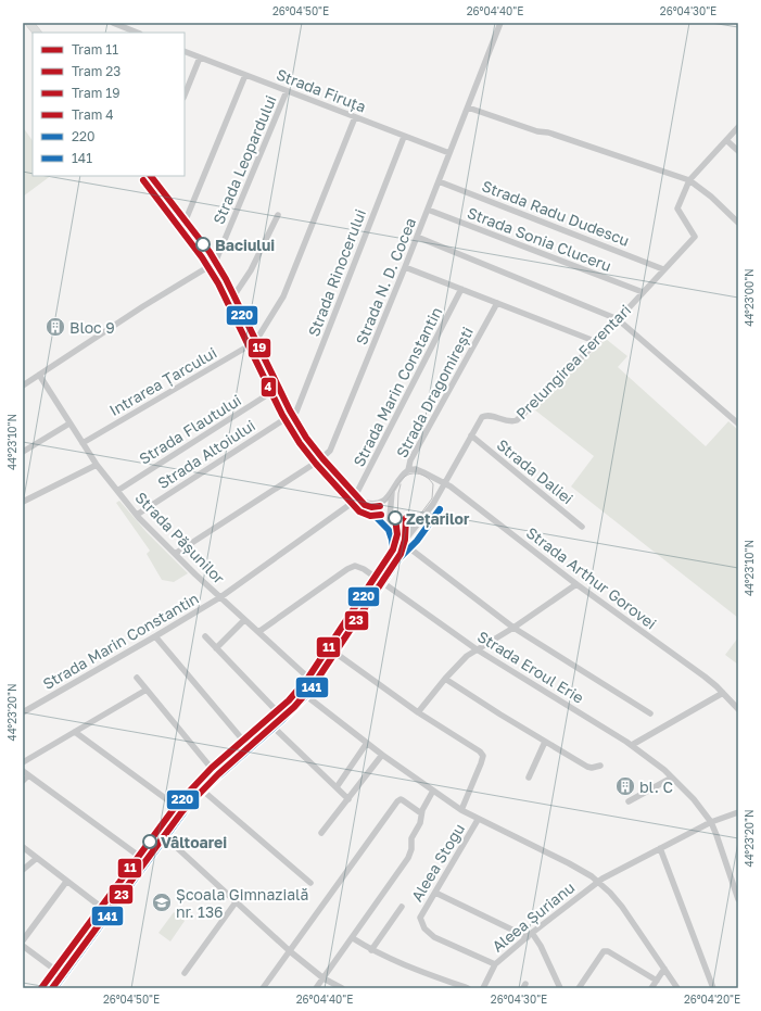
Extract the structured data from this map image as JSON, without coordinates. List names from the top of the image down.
{
  "streets": {
    "main road": ["Prelungirea Ferentari"],
    "street": [
      "Strada Firuța",
      "Strada Leopardului",
      "Strada Radu Dudescu",
      "Strada Sonia Cluceru",
      "Strada Rinocerului",
      "Strada N. D. Cocea",
      "Intrarea Țarcului",
      "Strada Marin Constantin",
      "Strada Dragomirești",
      "Strada Flautului",
      "Strada Altoiului",
      "Strada Daliei",
      "Strada Pășunilor",
      "Strada Arthur Gorovei",
      "Strada Eroul Erie",
      "Aleea Stogu",
      "Aleea Șurianu"
    ]
  },
  "crossings": [
    ["Strada Firuța", "Strada Leopardului"],
    ["Strada Firuța", "Strada Rinocerului"],
    ["Strada Firuța", "Strada N. D. Cocea"],
    ["Strada Radu Dudescu", "Strada N. D. Cocea"],
    ["Strada Radu Dudescu", "Prelungirea Ferentari"],
    ["Strada Sonia Cluceru", "Strada N. D. Cocea"],
    ["Strada Sonia Cluceru", "Prelungirea Ferentari"],
    ["Strada Rinocerului", "Strada Altoiului"],
    ["Strada N. D. Cocea", "Strada Pășunilor"],
    ["Prelungirea Ferentari", "Strada Daliei"],
    ["Prelungirea Ferentari", "Strada Pășunilor"],
    ["Prelungirea Ferentari", "Strada Arthur Gorovei"],
    ["Prelungirea Ferentari", "Strada Eroul Erie"],
    ["Intrarea Țarcului", "Strada Pășunilor"],
    ["Strada Marin Constantin", "Strada Dragomirești"],
    ["Strada Marin Constantin", "Strada Pășunilor"],
    ["Strada Dragomirești", "Strada Arthur Gorovei"],
    ["Strada Flautului", "Strada Pășunilor"],
    ["Strada Altoiului", "Strada Pășunilor"],
    ["Strada Pășunilor", "Strada Eroul Erie"],
    ["Strada Eroul Erie", "Aleea Șurianu"],
    ["Aleea Stogu", "Aleea Șurianu"]
  ],
  "places": {
    "other": ["Baciului", "Zețarilor", "Vâltoarei"],
    "building": ["Bloc 9", "bl. C"],
    "school or university": ["Școala Gimnazială nr. 136"]
  },
  "lines": [
    "tram line 19",
    "transit line 220",
    "tram line 4",
    "transit line 141",
    "tram line 11",
    "tram line 23"
  ],
  "legend": [
    "Tram 11",
    "Tram 23",
    "Tram 19",
    "Tram 4",
    "220",
    "141"
  ],
  "coordinates": [
    "26°04'50\"E",
    "26°04'40\"E",
    "26°04'30\"E",
    "44°23'00\"N",
    "44°23'10\"N",
    "44°23'20\"N",
    "26°04'20\"E"
  ]
}
